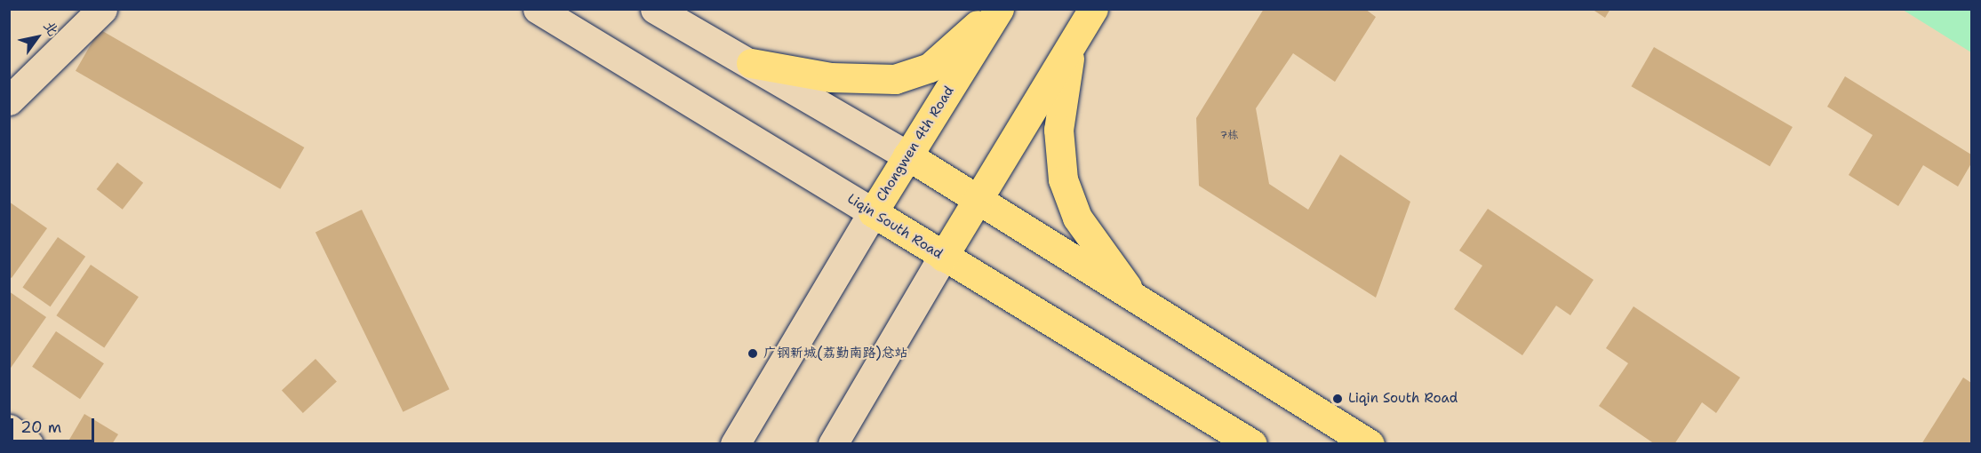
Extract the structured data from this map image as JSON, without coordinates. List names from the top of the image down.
{
  "streets": {
    "main road": ["Chongwen 4th Road", "Liqin South Road"]
  },
  "crossings": [
    ["Chongwen 4th Road", "Liqin South Road"]
  ],
  "places": ["广钢新城(荔勤南路)总站", "Liqin South Road"],
  "house_numbers": ["7栋"],
  "scale_bar": "20 m",
  "north": "top right"
}
